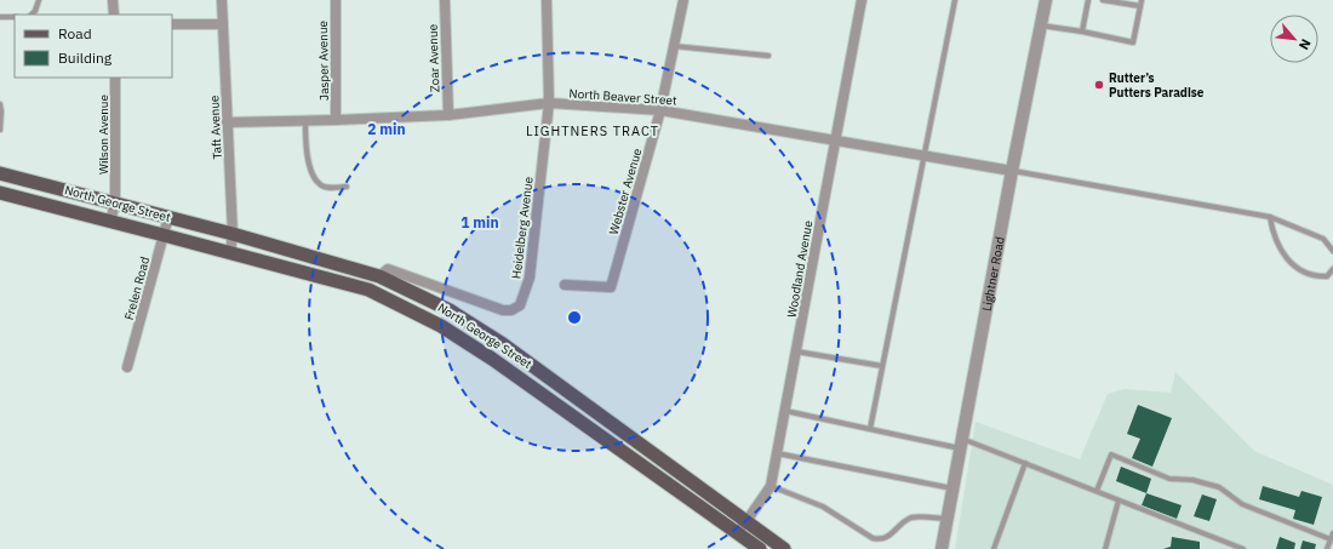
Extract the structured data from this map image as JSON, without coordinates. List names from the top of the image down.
{
  "streets": {
    "main road": ["North George Street"],
    "street": [
      "Zoar Avenue",
      "Jasper Avenue",
      "North Beaver Street",
      "Taft Avenue",
      "Wilson Avenue",
      "Webster Avenue",
      "Heidelberg Avenue",
      "Woodland Avenue",
      "Lightner Road",
      "Frelen Road"
    ]
  },
  "crossings": [
    ["Zoar Avenue", "North Beaver Street"],
    ["Jasper Avenue", "North Beaver Street"],
    ["North Beaver Street", "Taft Avenue"],
    ["North Beaver Street", "Webster Avenue"],
    ["North Beaver Street", "Heidelberg Avenue"],
    ["North Beaver Street", "Woodland Avenue"],
    ["North Beaver Street", "Lightner Road"],
    ["Taft Avenue", "North George Street"],
    ["Wilson Avenue", "North George Street"],
    ["North George Street", "Heidelberg Avenue"],
    ["North George Street", "Woodland Avenue"],
    ["North George Street", "Frelen Road"]
  ],
  "districts": ["LIGHTNERS TRACT"],
  "places": ["Rutter’s Putters Paradise"],
  "legend": ["Road", "Building"],
  "north": "bottom right",
  "rings": ["2 min", "1 min"]
}
